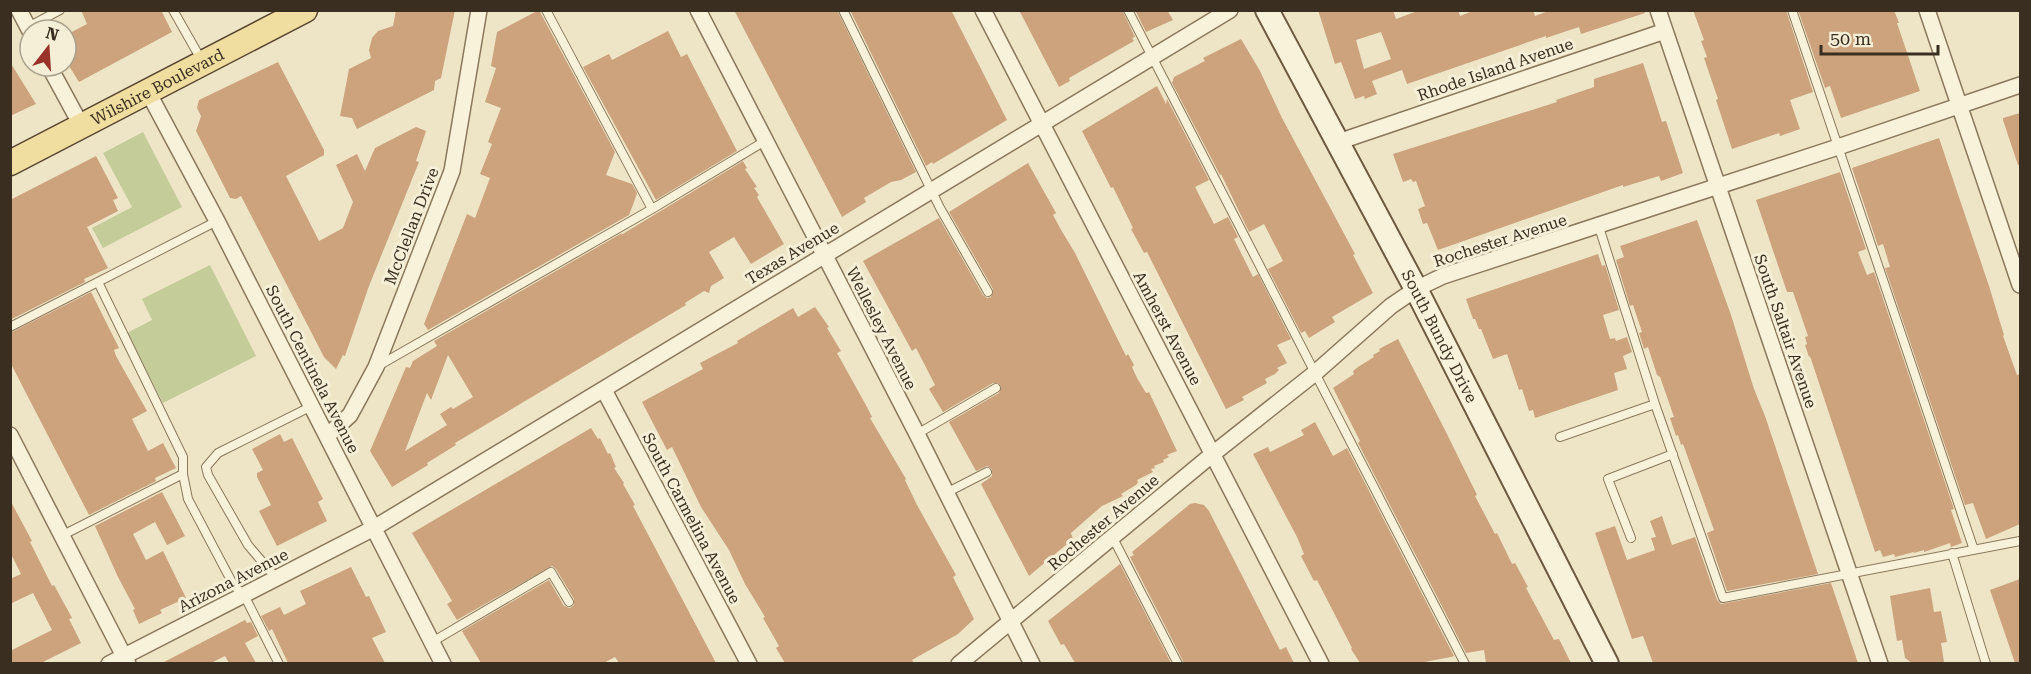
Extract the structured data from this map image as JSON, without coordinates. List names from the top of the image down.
{
  "streets": {
    "main road": ["Wilshire Boulevard", "South Bundy Drive"],
    "street": [
      "Rhode Island Avenue",
      "McClellan Drive",
      "Rochester Avenue",
      "Texas Avenue",
      "Wellesley Avenue",
      "Amherst Avenue",
      "South Saltair Avenue",
      "South Centinela Avenue",
      "South Carmelina Avenue",
      "Arizona Avenue"
    ]
  },
  "crossings": [
    ["Rhode Island Avenue", "South Saltair Avenue"],
    ["Rhode Island Avenue", "South Bundy Drive"],
    ["Wilshire Boulevard", "South Centinela Avenue"],
    ["McClellan Drive", "South Centinela Avenue"],
    ["Rochester Avenue", "Wellesley Avenue"],
    ["Rochester Avenue", "Amherst Avenue"],
    ["Rochester Avenue", "South Saltair Avenue"],
    ["Rochester Avenue", "South Bundy Drive"],
    ["Texas Avenue", "Wellesley Avenue"],
    ["Texas Avenue", "Amherst Avenue"],
    ["Texas Avenue", "South Centinela Avenue"],
    ["Texas Avenue", "South Carmelina Avenue"],
    ["Texas Avenue", "Arizona Avenue"],
    ["South Centinela Avenue", "Arizona Avenue"]
  ],
  "scale_bar": "50 m",
  "north": "top"
}
